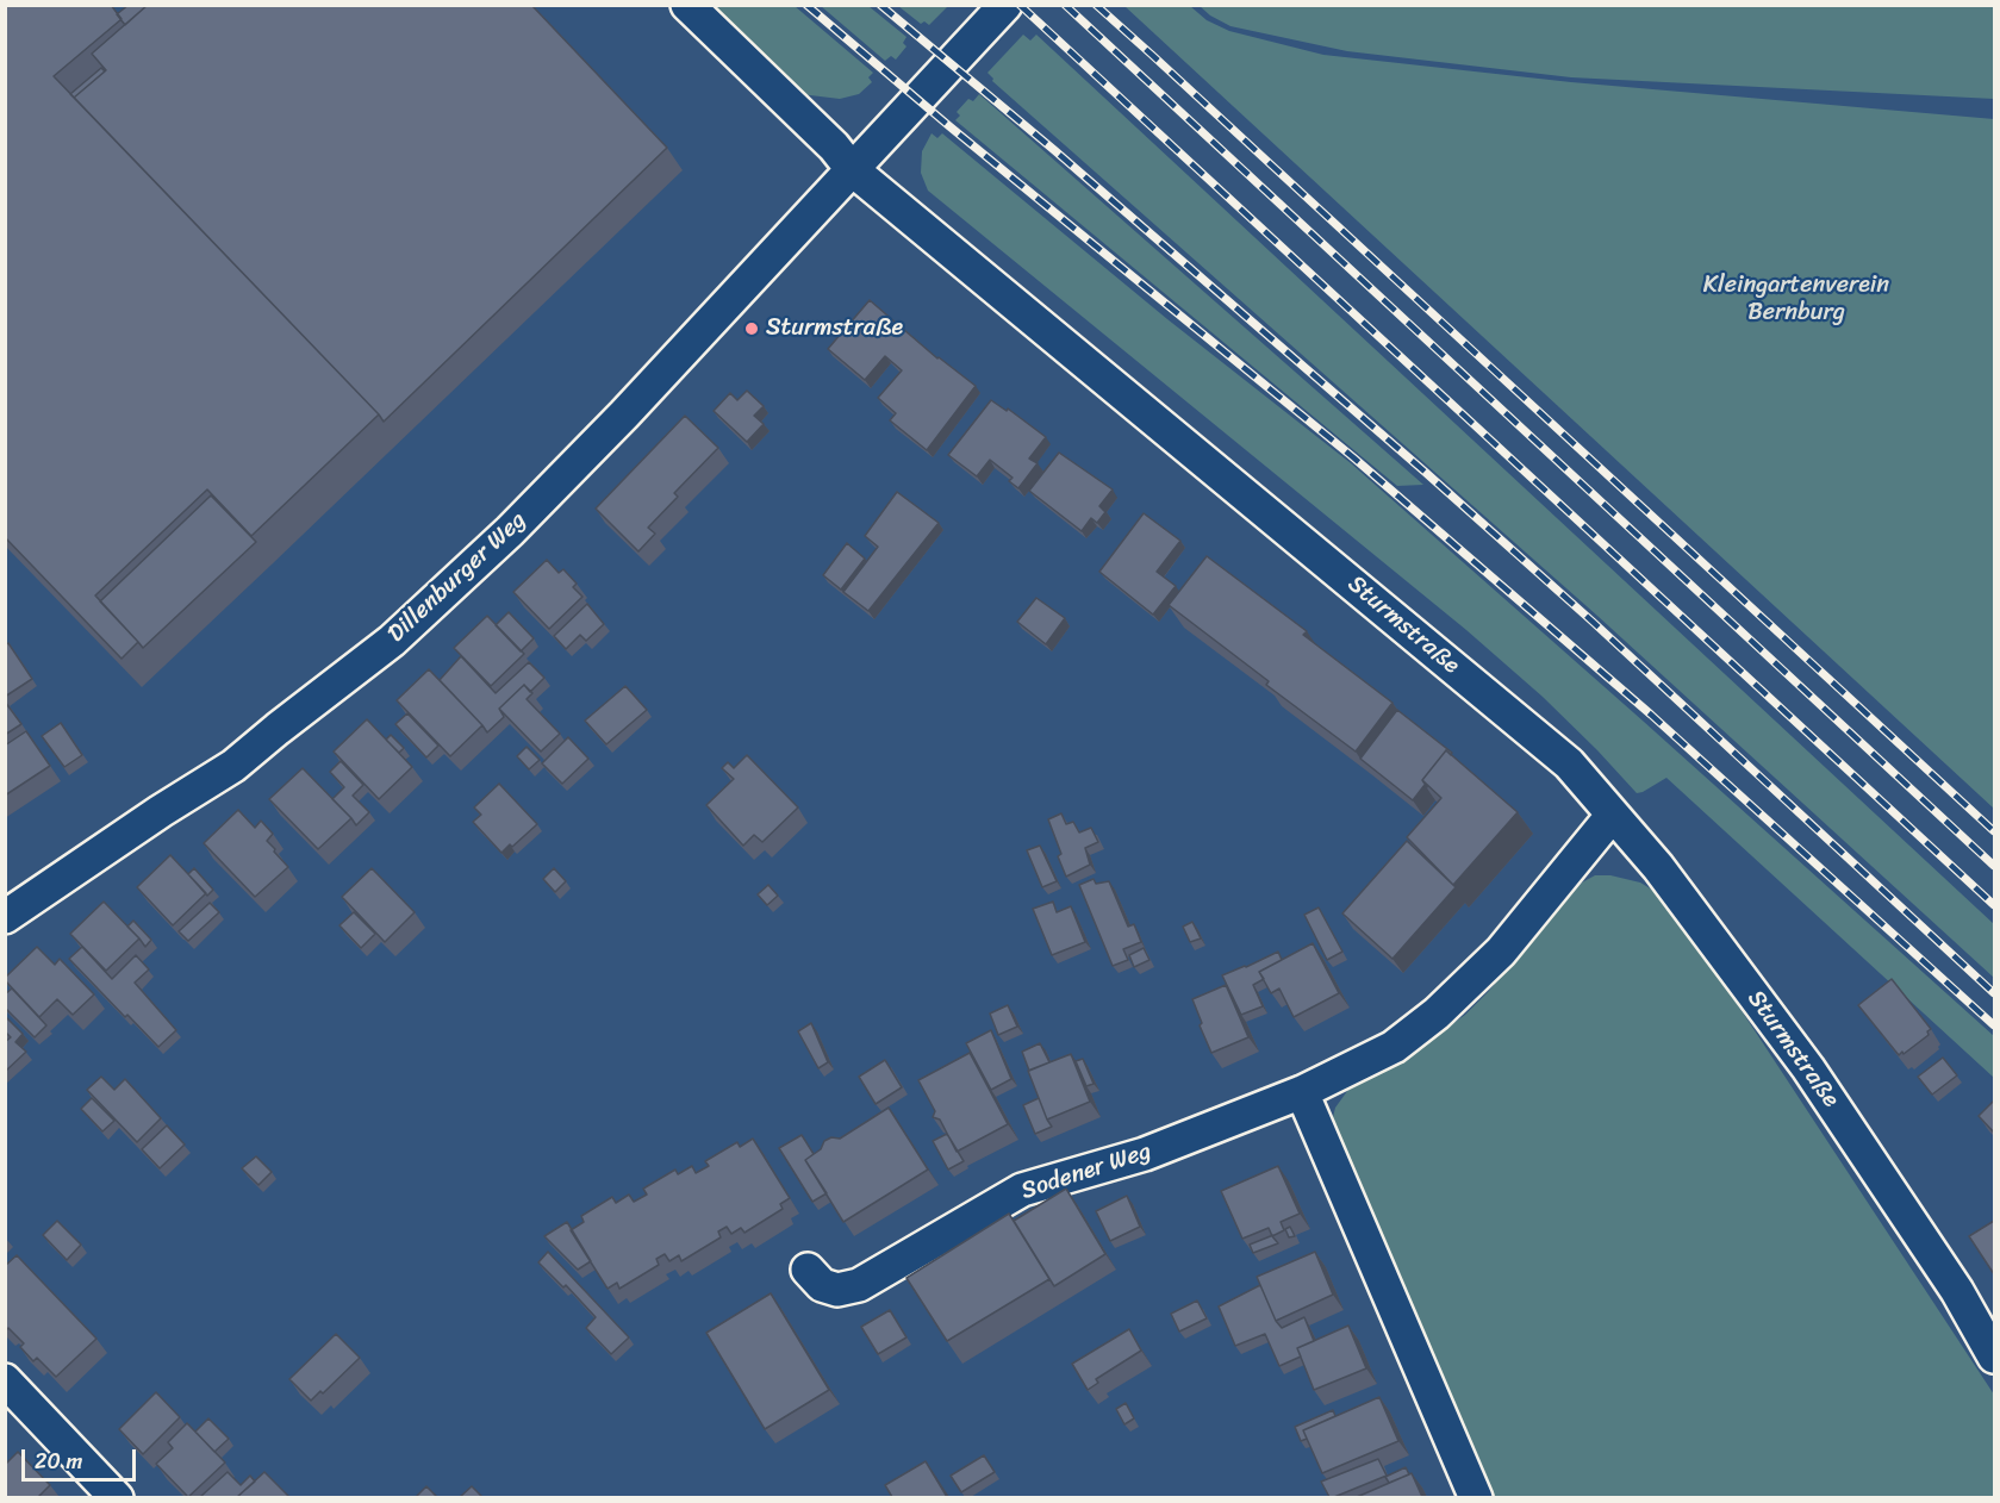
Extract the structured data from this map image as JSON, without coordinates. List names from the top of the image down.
{
  "streets": {
    "street": ["Dillenburger Weg", "Sturmstraße", "Sodener Weg"]
  },
  "crossings": [
    ["Dillenburger Weg", "Sturmstraße"],
    ["Sturmstraße", "Sodener Weg"]
  ],
  "parks": ["Kleingartenverein Bernburg"],
  "places": ["Sturmstraße"],
  "scale_bar": "20 m"
}
